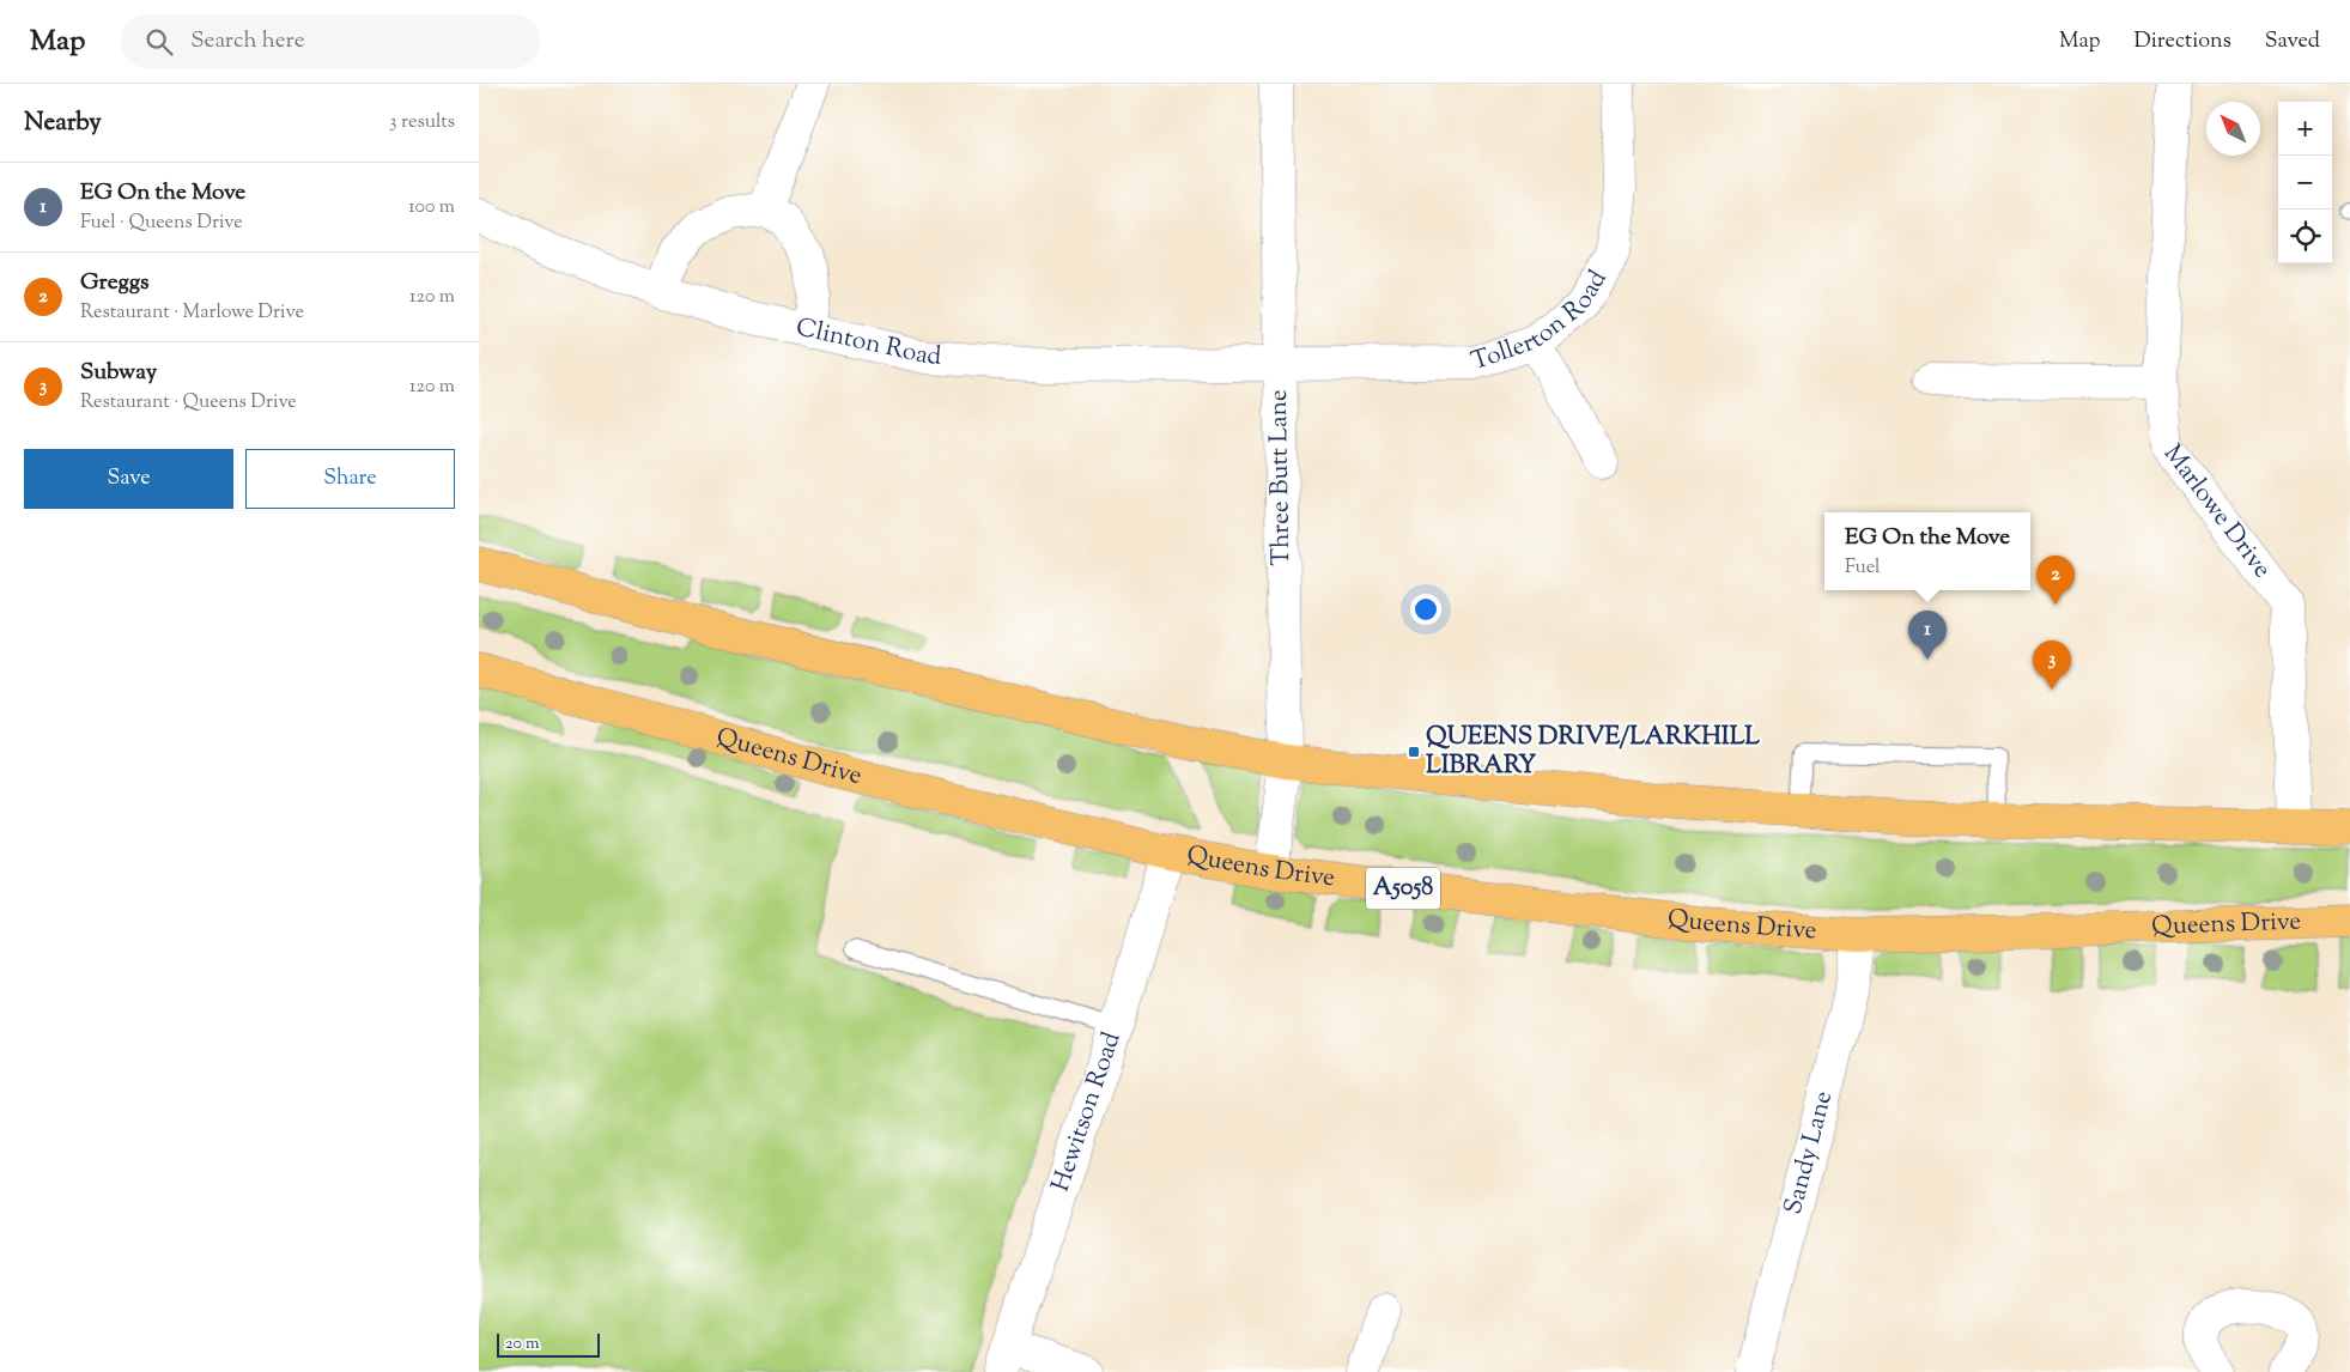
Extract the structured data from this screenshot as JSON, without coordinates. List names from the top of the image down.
{
  "streets": {
    "highway": ["Queens Drive", "A5058"],
    "street": [
      "Tollerton Road",
      "Clinton Road",
      "Three Butt Lane",
      "Marlowe Drive",
      "Hewitson Road",
      "Sandy Lane"
    ]
  },
  "crossings": [
    ["Tollerton Road", "Clinton Road"],
    ["Tollerton Road", "Three Butt Lane"],
    ["Clinton Road", "Three Butt Lane"],
    ["Three Butt Lane", "Queens Drive"],
    ["Queens Drive", "Hewitson Road"],
    ["Queens Drive", "Sandy Lane"]
  ],
  "places": {
    "transit": ["QUEENS DRIVE/LARKHILL LIBRARY"]
  },
  "scale_bar": "20 m",
  "north": "top left",
  "page": {
    "header": "Map",
    "search": "Search here",
    "nav": ["Map", "Directions", "Saved"],
    "heading": ["Nearby", "3 results"],
    "map_buttons": ["+", "−"],
    "list": [
      {
        "mark": "1",
        "name": "EG On the Move",
        "note": "Fuel · Queens Drive",
        "value": "100 m"
      },
      {
        "mark": "2",
        "name": "Greggs",
        "note": "Restaurant · Marlowe Drive",
        "value": "120 m"
      },
      {
        "mark": "3",
        "name": "Subway",
        "note": "Restaurant · Queens Drive",
        "value": "120 m"
      }
    ],
    "buttons": ["Save", "Share"],
    "popup": ["EG On the Move", "Fuel"],
    "pins": ["2", "1", "3"],
    "scale": "20 m"
  }
}
